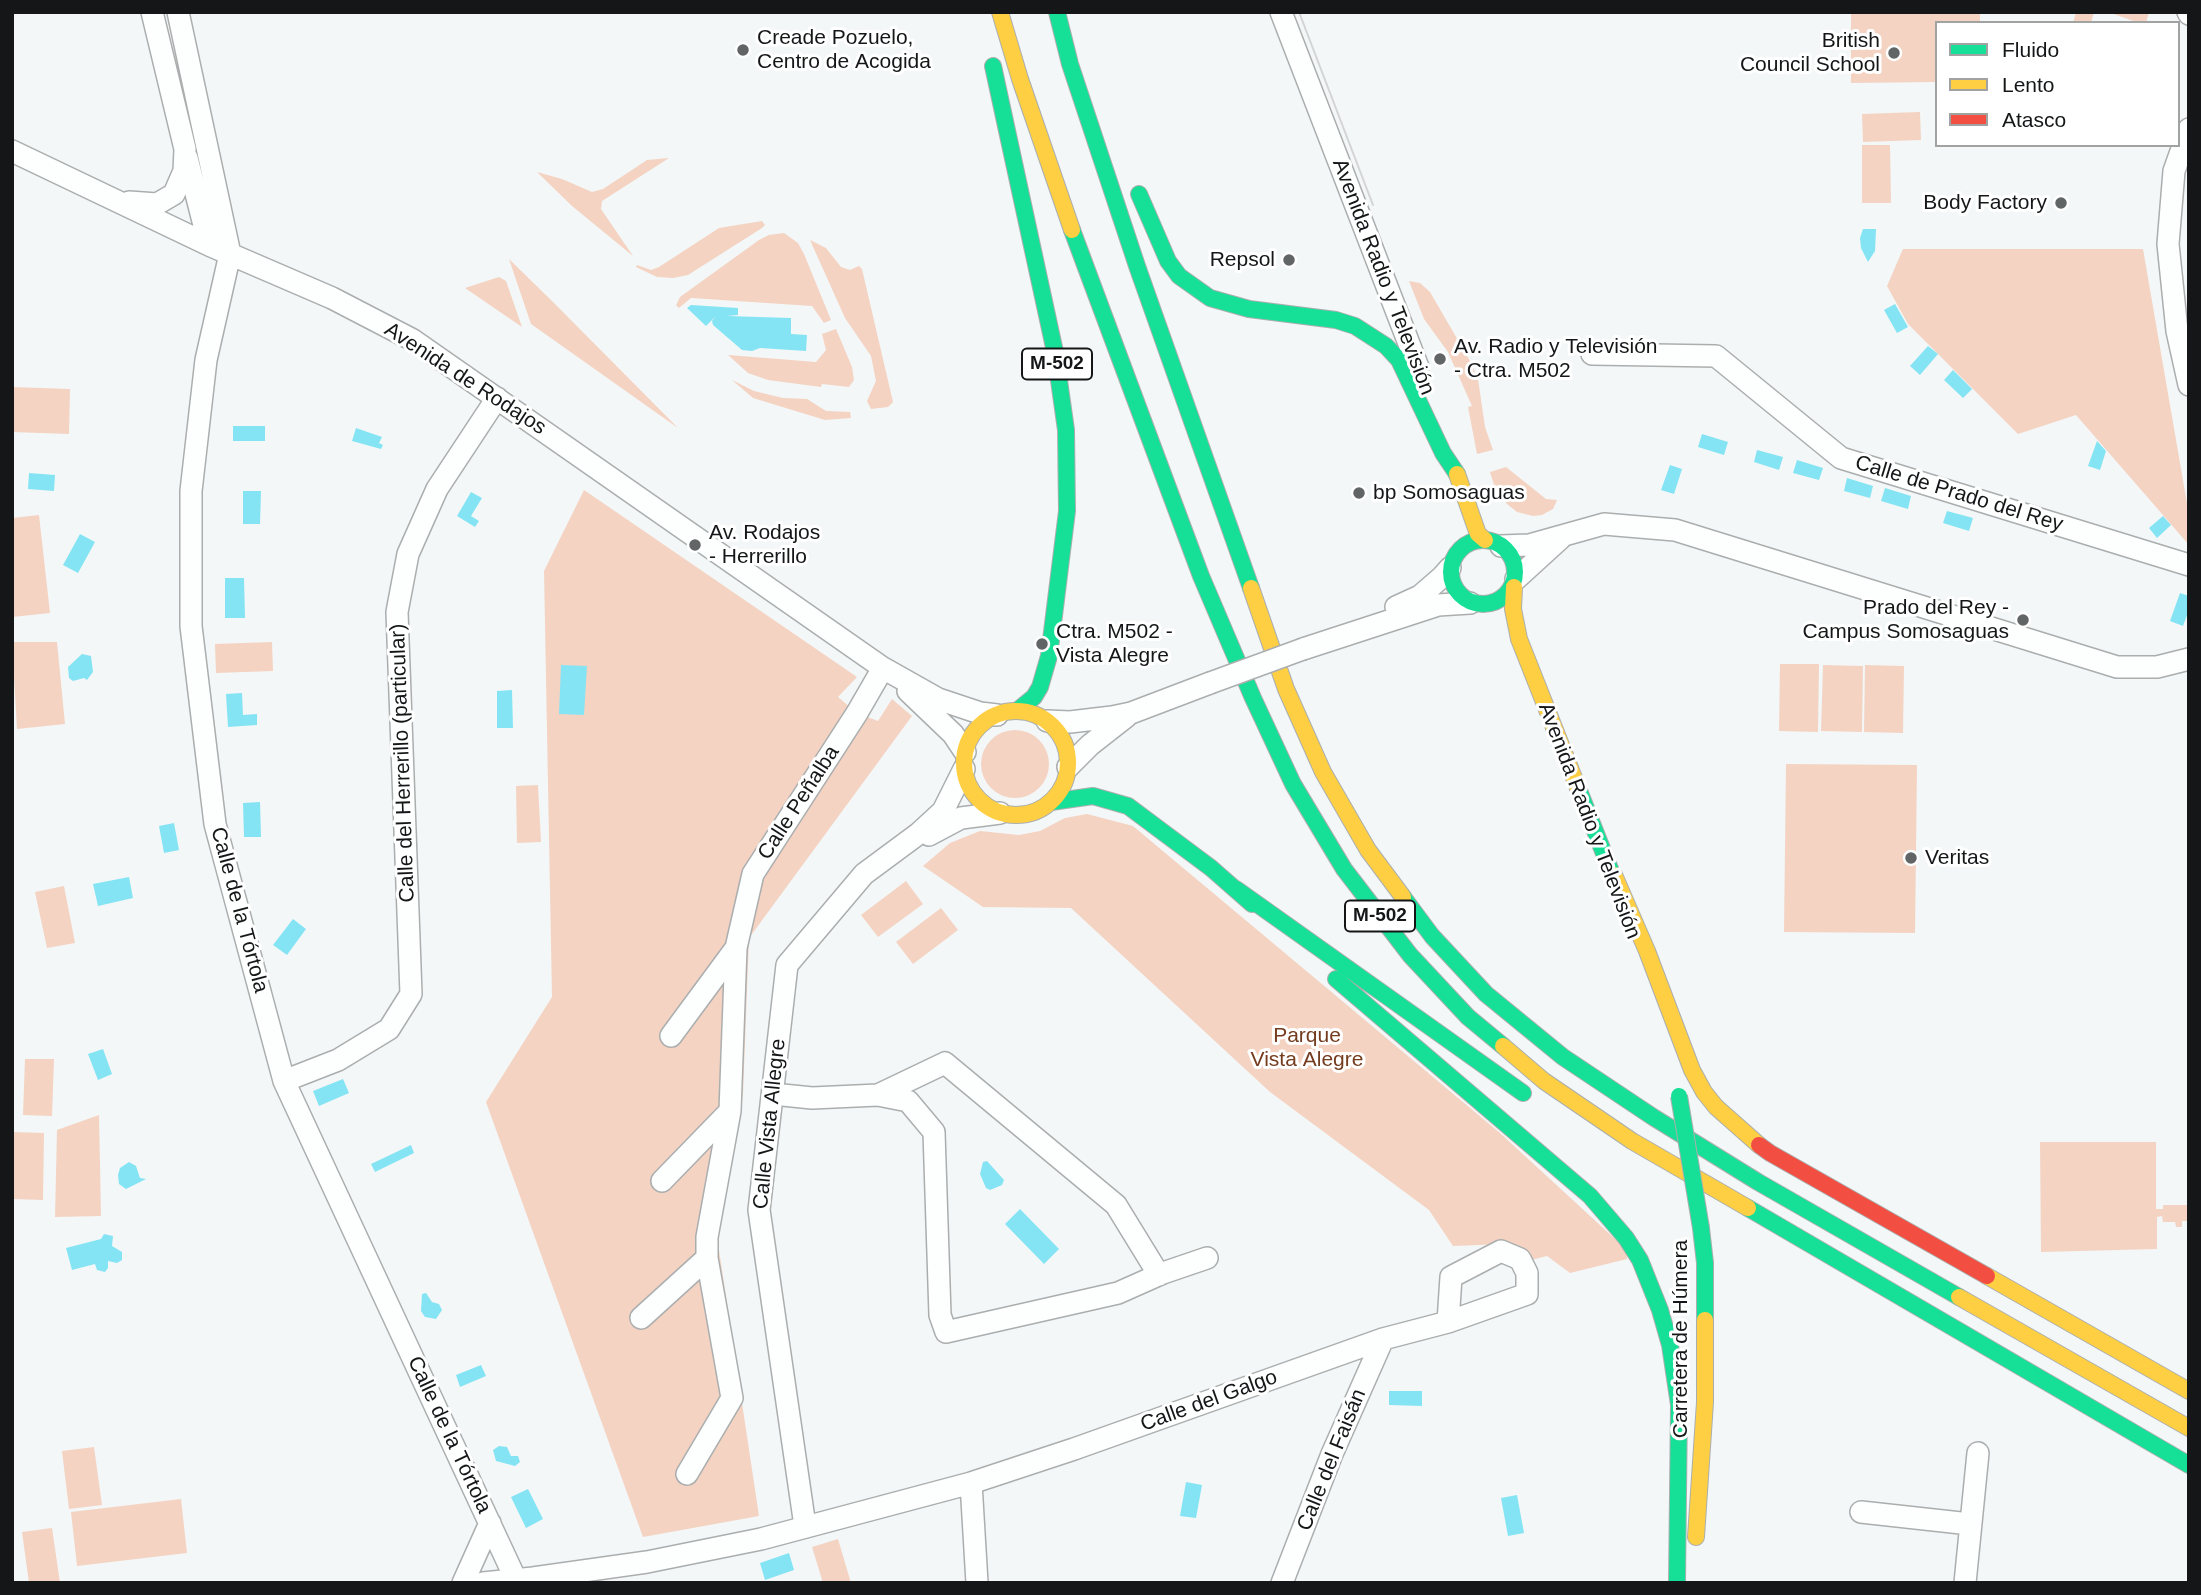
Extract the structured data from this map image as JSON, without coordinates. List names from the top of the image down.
{
  "streets": {
    "main road": ["Avenida Radio y Televisión", "M-502", "Carretera de Húmera"],
    "street": [
      "Avenida de Rodajos",
      "Calle de Prado del Rey",
      "Calle del Herrerillo (particular)",
      "Calle Peñalba",
      "Calle de la Tórtola",
      "Calle Vista Allegre",
      "Calle del Galgo",
      "Calle del Faisán"
    ]
  },
  "crossings": [
    ["M-502", "Avenida de Rodajos"],
    ["M-502", "Calle Vista Allegre"],
    ["Avenida de Rodajos", "Calle del Herrerillo (particular)"],
    ["Avenida de Rodajos", "Calle Peñalba"],
    ["Avenida de Rodajos", "Calle de la Tórtola"],
    ["Avenida de Rodajos", "Calle Vista Allegre"],
    ["Calle del Herrerillo (particular)", "Calle de la Tórtola"],
    ["Calle de la Tórtola", "Calle del Galgo"],
    ["Calle Vista Allegre", "Calle del Galgo"],
    ["Calle del Galgo", "Calle del Faisán"]
  ],
  "parks": ["Parque Vista Alegre"],
  "places": [
    "Creade Pozuelo, Centro de Acogida",
    "British Council School",
    "Body Factory",
    "Repsol",
    "Av. Radio y Televisión - Ctra. M502",
    "bp Somosaguas",
    "Av. Rodajos - Herrerillo",
    "Prado del Rey - Campus Somosaguas",
    "Ctra. M502 - Vista Alegre",
    "Veritas"
  ],
  "legend": ["Fluido", "Lento", "Atasco"]
}
